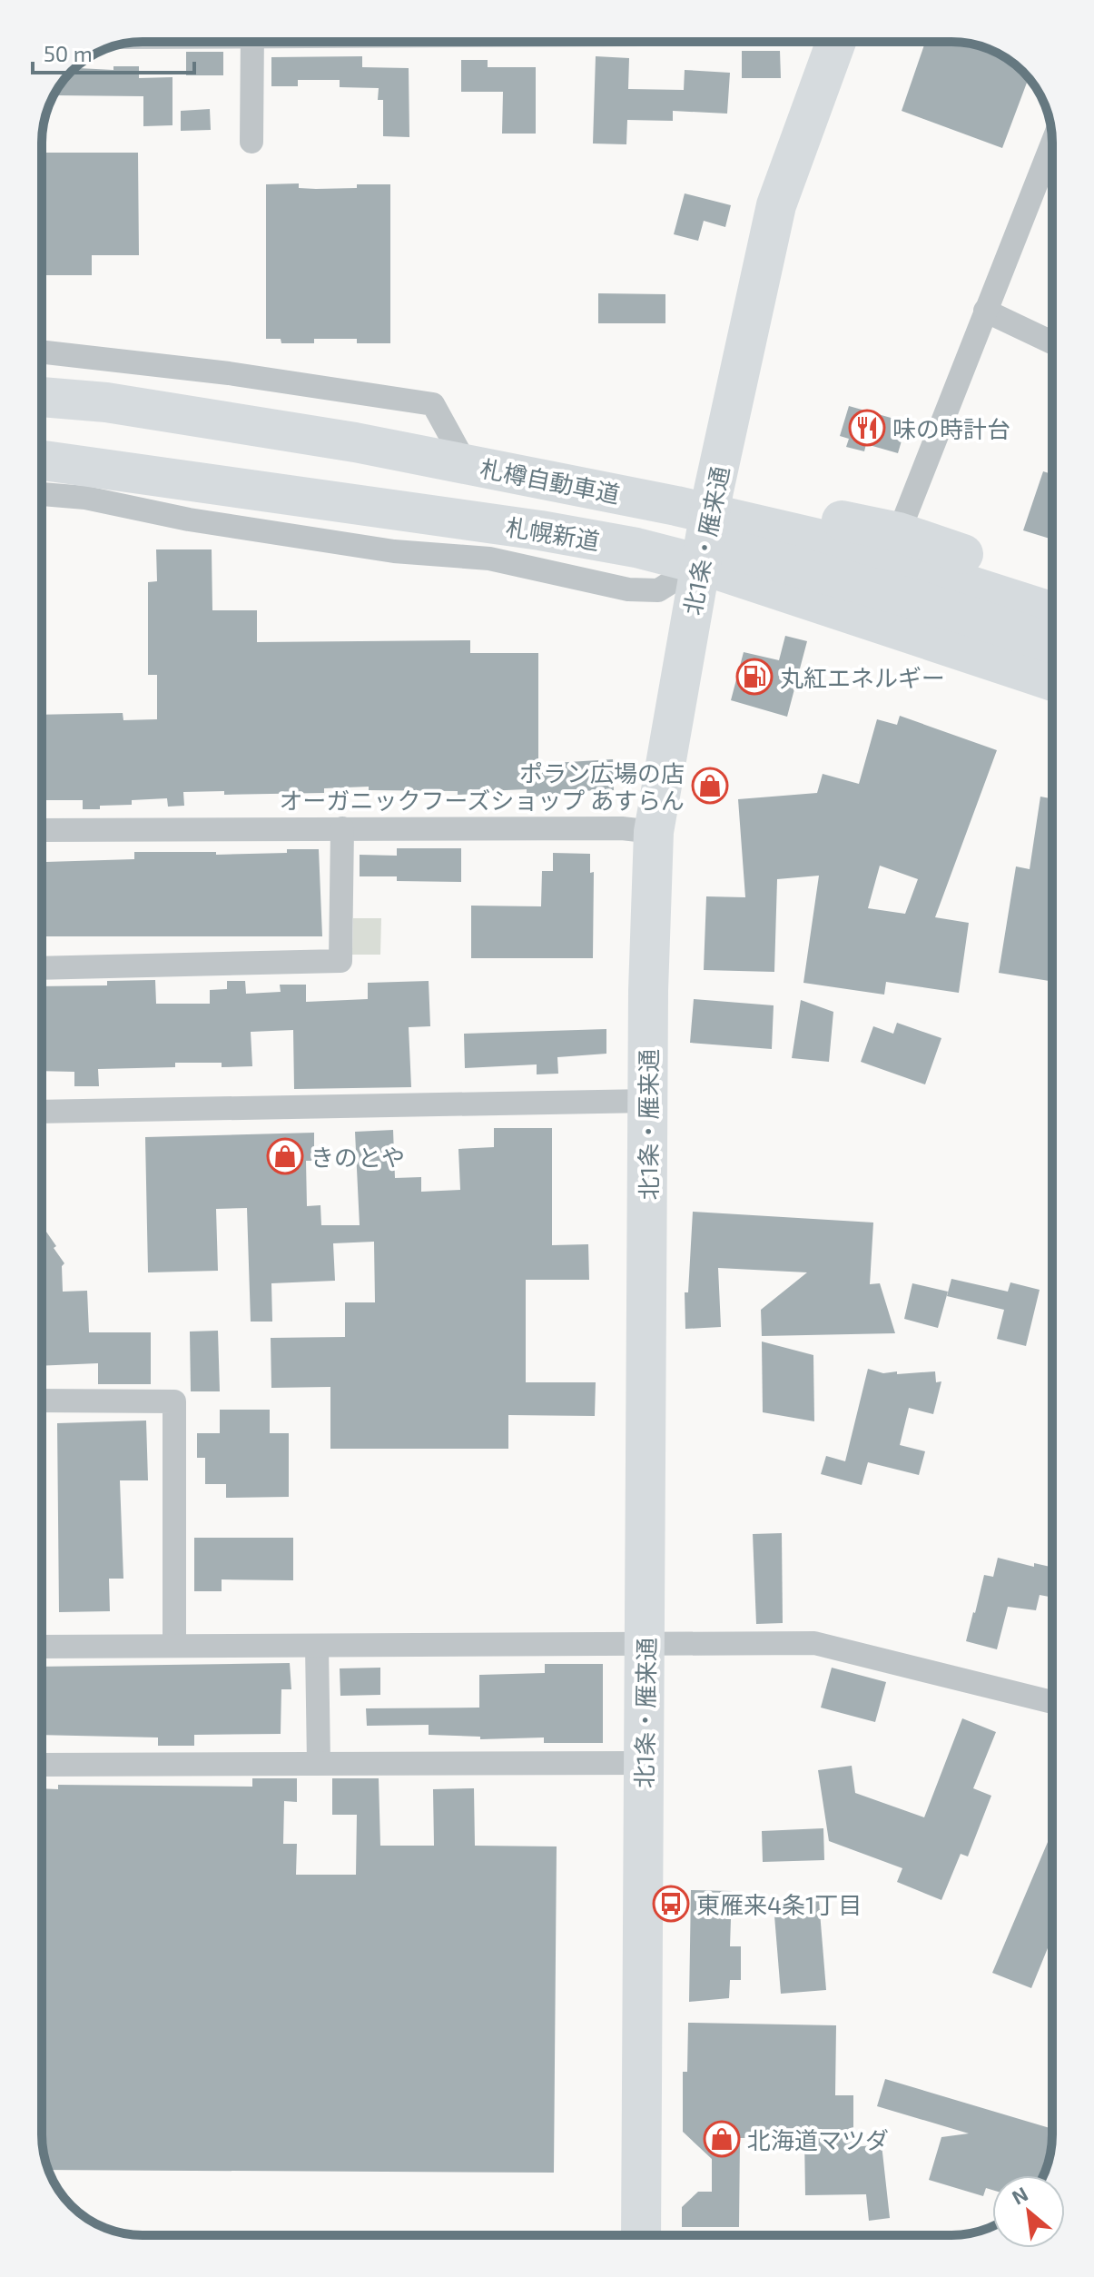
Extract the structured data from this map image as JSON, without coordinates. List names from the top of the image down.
{
  "streets": {
    "highway": ["札樽自動車道", "札幌新道", "北1条・雁来通"]
  },
  "crossings": [
    ["札幌新道", "北1条・雁来通"]
  ],
  "places": {
    "restaurant": ["味の時計台"],
    "fuel station": ["丸紅エネルギー"],
    "shop": ["ポラン広場の店 オーガニックフーズショップ あすらん", "きのとや", "北海道マツダ"],
    "bus stop": ["東雁来4条1丁目"]
  },
  "scale_bar": "50 m",
  "north": "top left"
}
